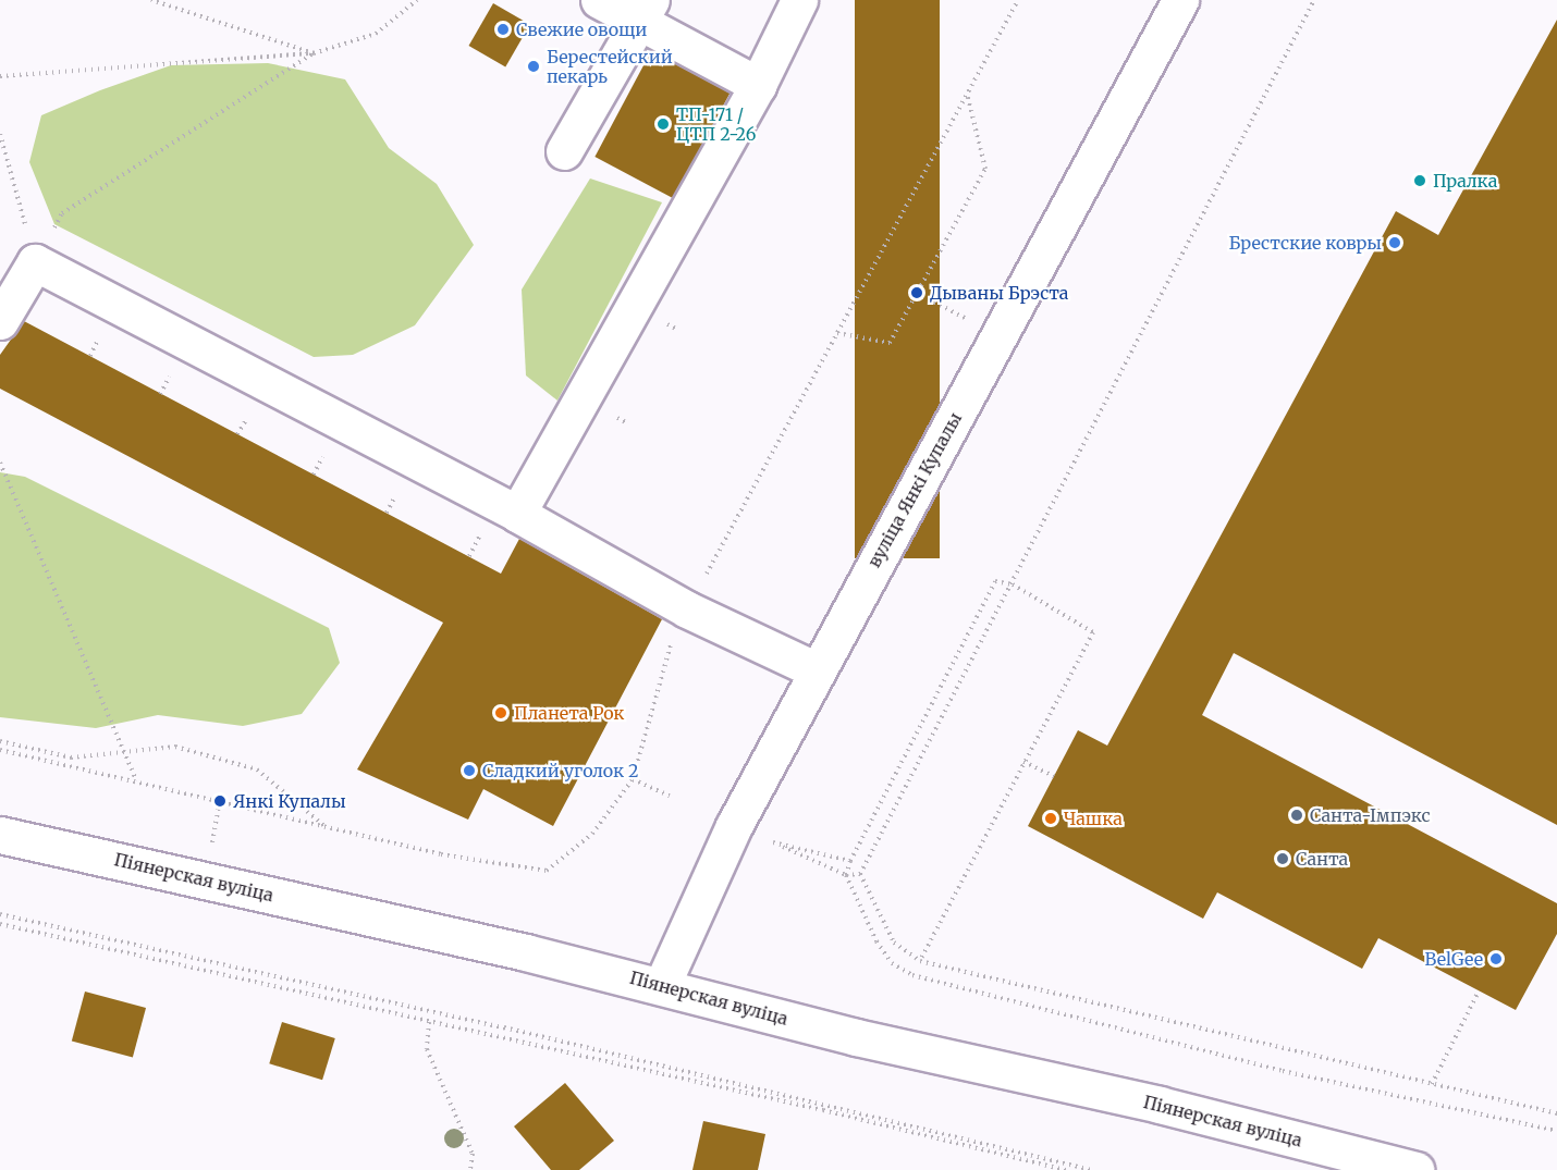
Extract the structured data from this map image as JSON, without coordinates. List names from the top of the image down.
{
  "streets": {
    "main road": ["вуліца Янкі Купалы", "Піянерская вуліца"]
  },
  "crossings": [
    ["вуліца Янкі Купалы", "Піянерская вуліца"]
  ],
  "places": [
    "Свежие овощи",
    "Берестейский пекарь",
    "ТП-171 / ЦТП 2-26",
    "Пралка",
    "Брестские ковры",
    "Дываны Брэста",
    "Планета Рок",
    "Сладкий уголок 2",
    "Янкі Купалы",
    "Санта-Імпэкс",
    "Чашка",
    "Санта",
    "BelGee"
  ]
}
